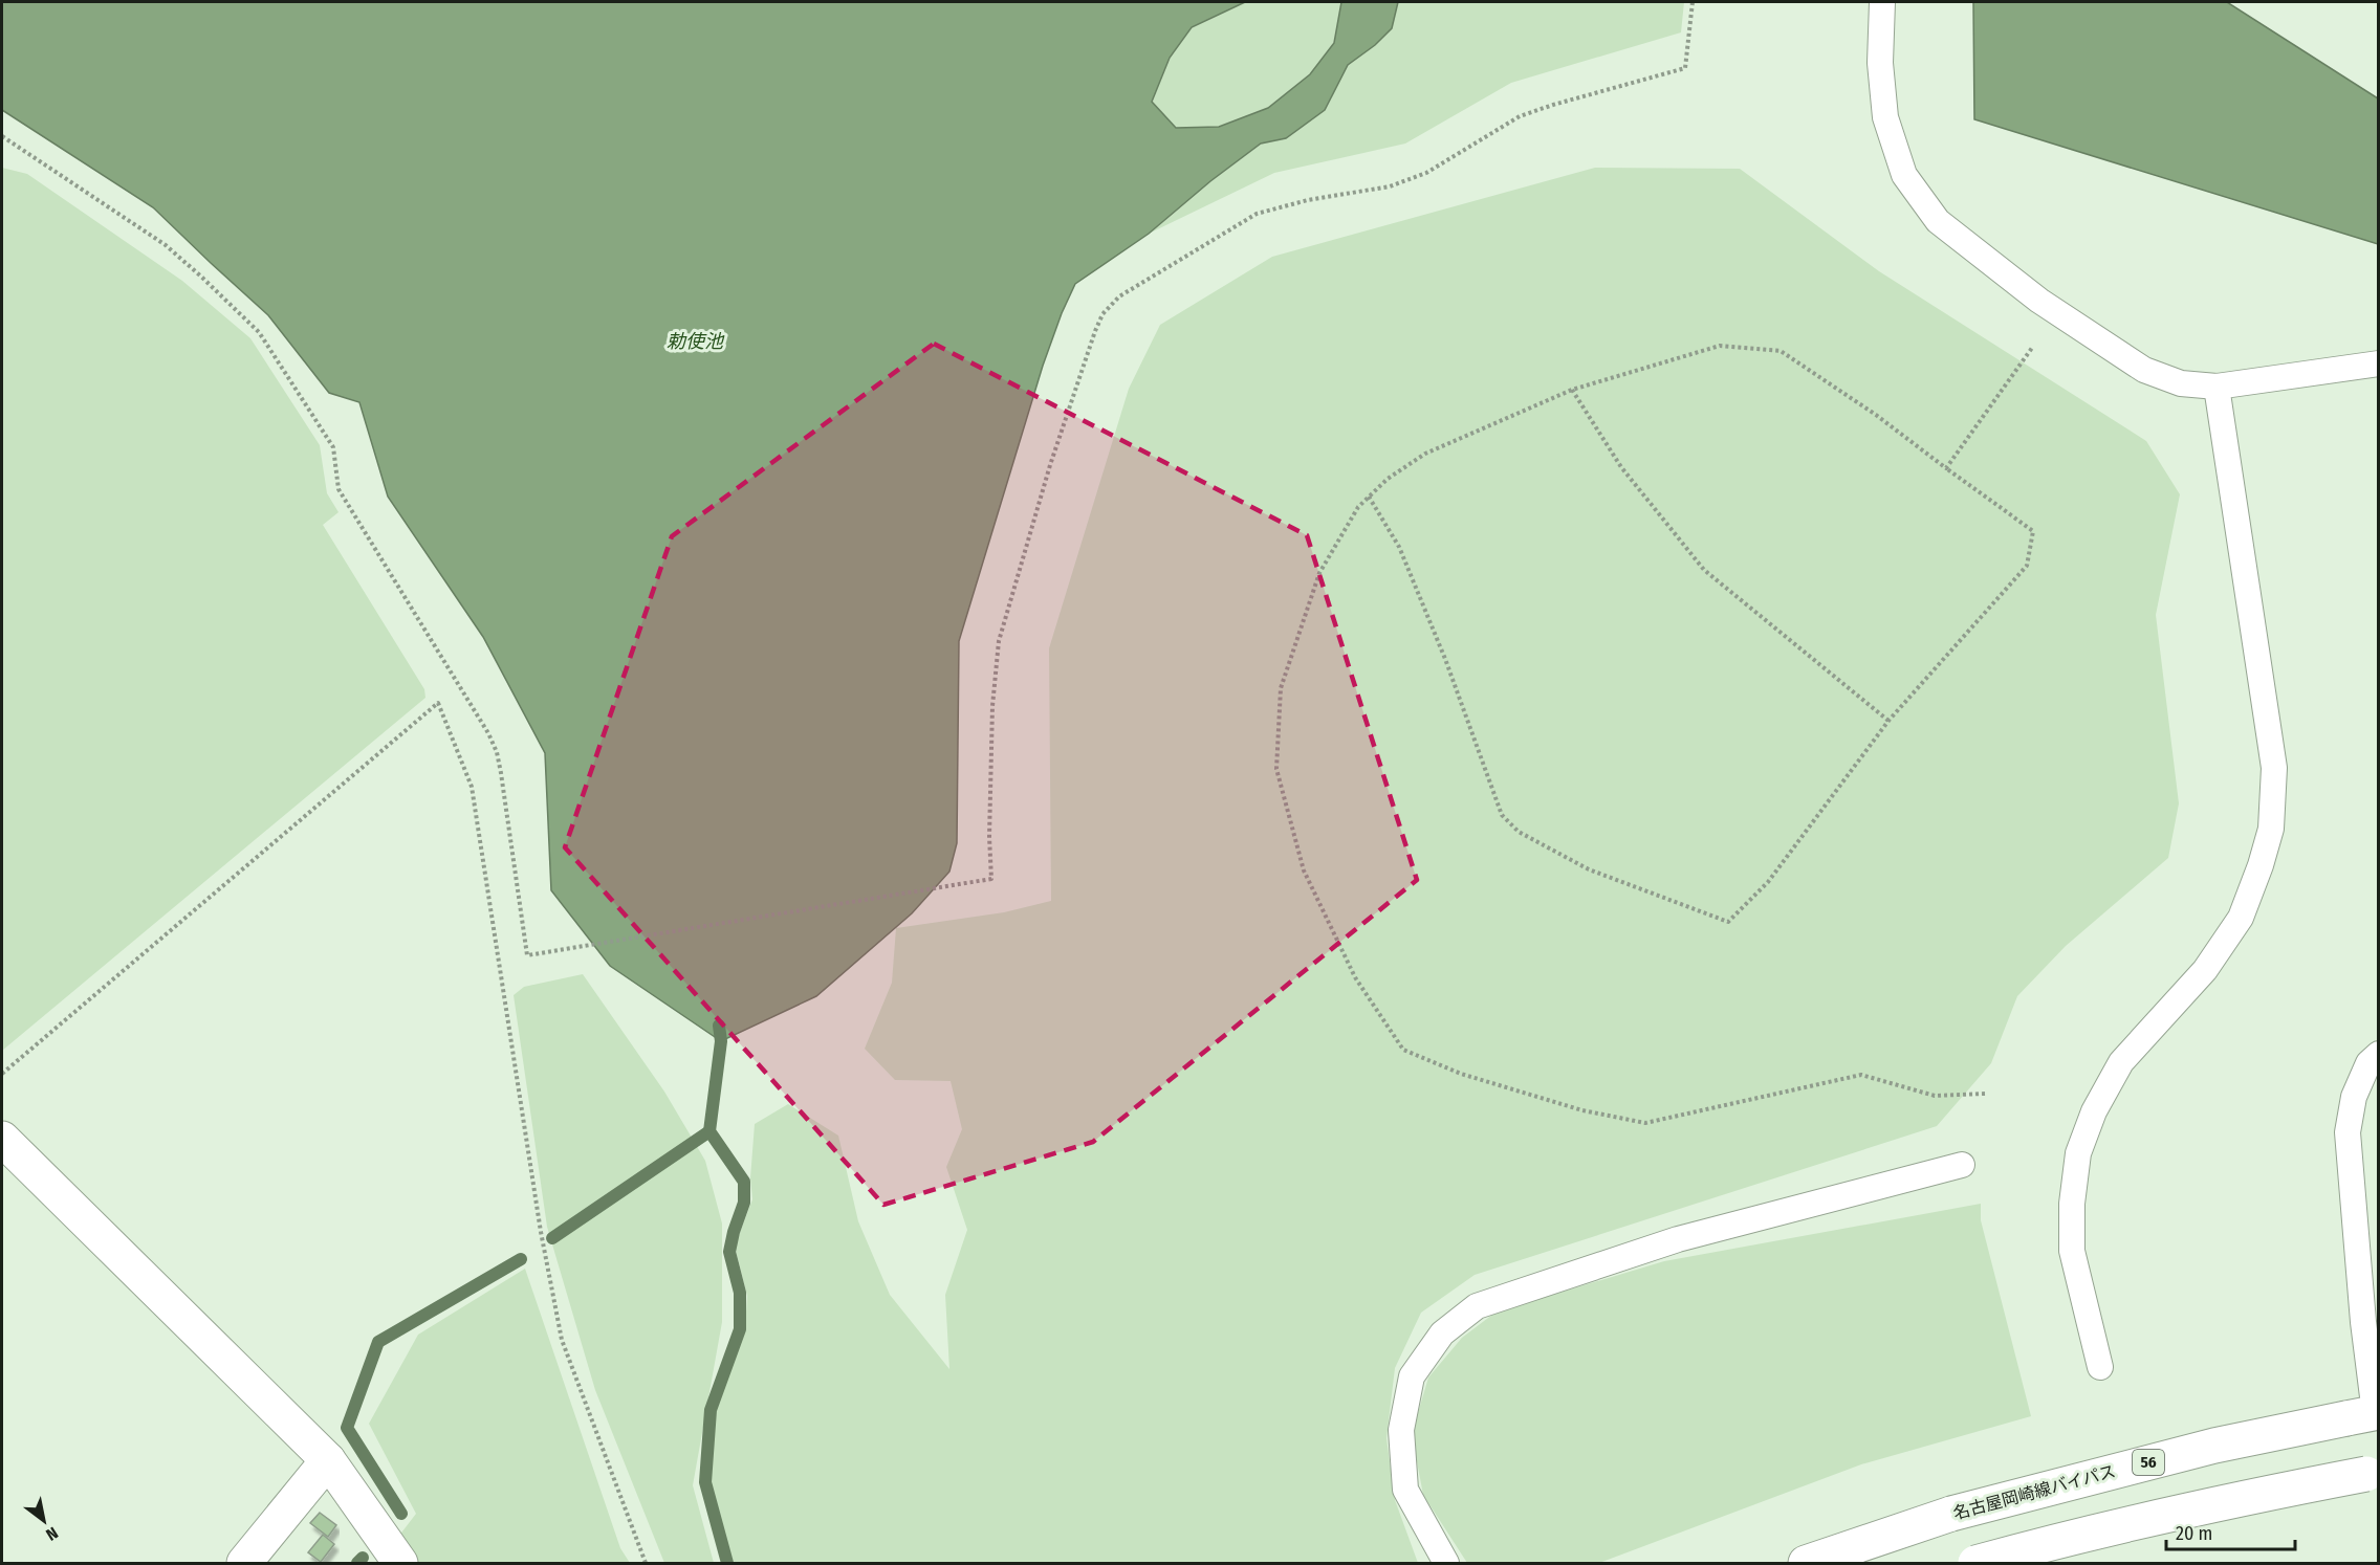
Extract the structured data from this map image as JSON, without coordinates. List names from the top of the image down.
{
  "streets": {
    "main road": ["56", "名古屋岡崎線バイパス"]
  },
  "water": ["勅使池"],
  "scale_bar": "20 m",
  "north": "bottom right"
}
